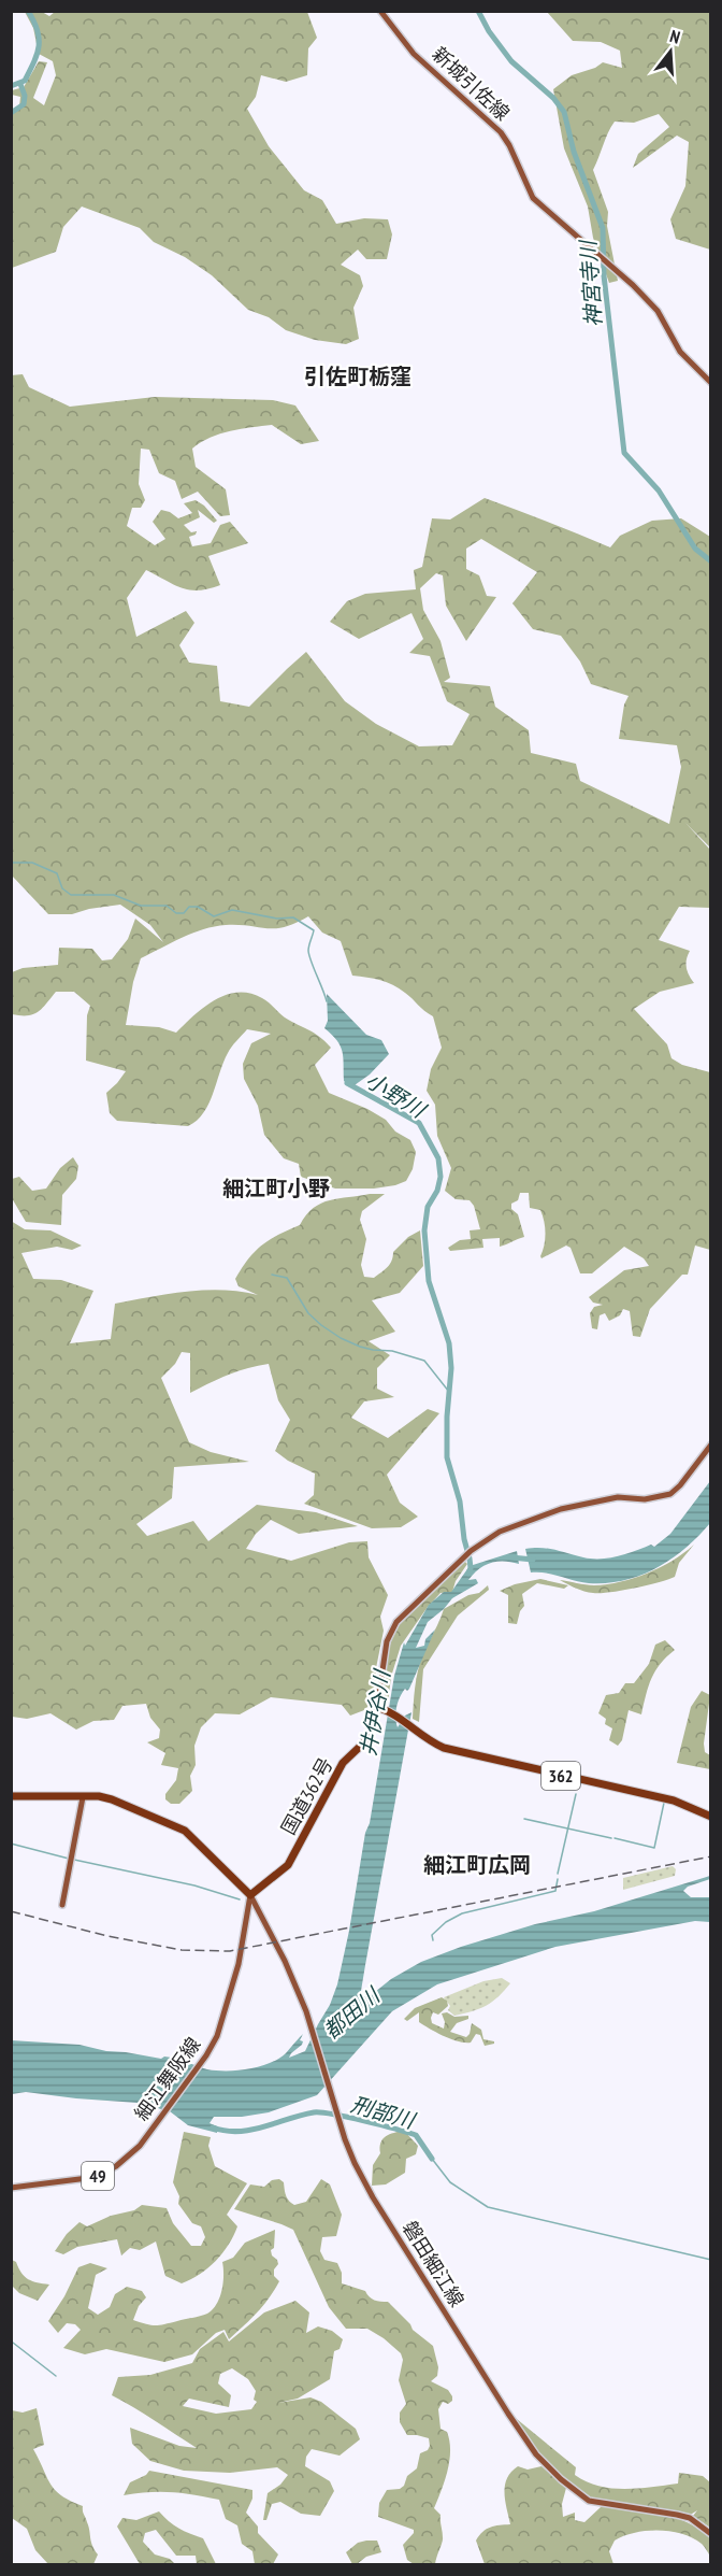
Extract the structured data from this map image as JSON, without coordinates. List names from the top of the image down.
{
  "streets": {
    "highway": ["362", "国道362号"],
    "main road": [
      "新城引佐線",
      "細江舞阪線",
      "49",
      "磐田細江線"
    ]
  },
  "crossings": [
    ["362", "国道362号"],
    ["国道362号", "細江舞阪線"],
    ["国道362号", "磐田細江線"],
    ["細江舞阪線", "磐田細江線"]
  ],
  "districts": ["引佐町栃窪", "細江町小野", "細江町広岡"],
  "water": [
    "神宮寺川",
    "小野川",
    "井伊谷川",
    "都田川",
    "刑部川"
  ],
  "north": "top"
}
